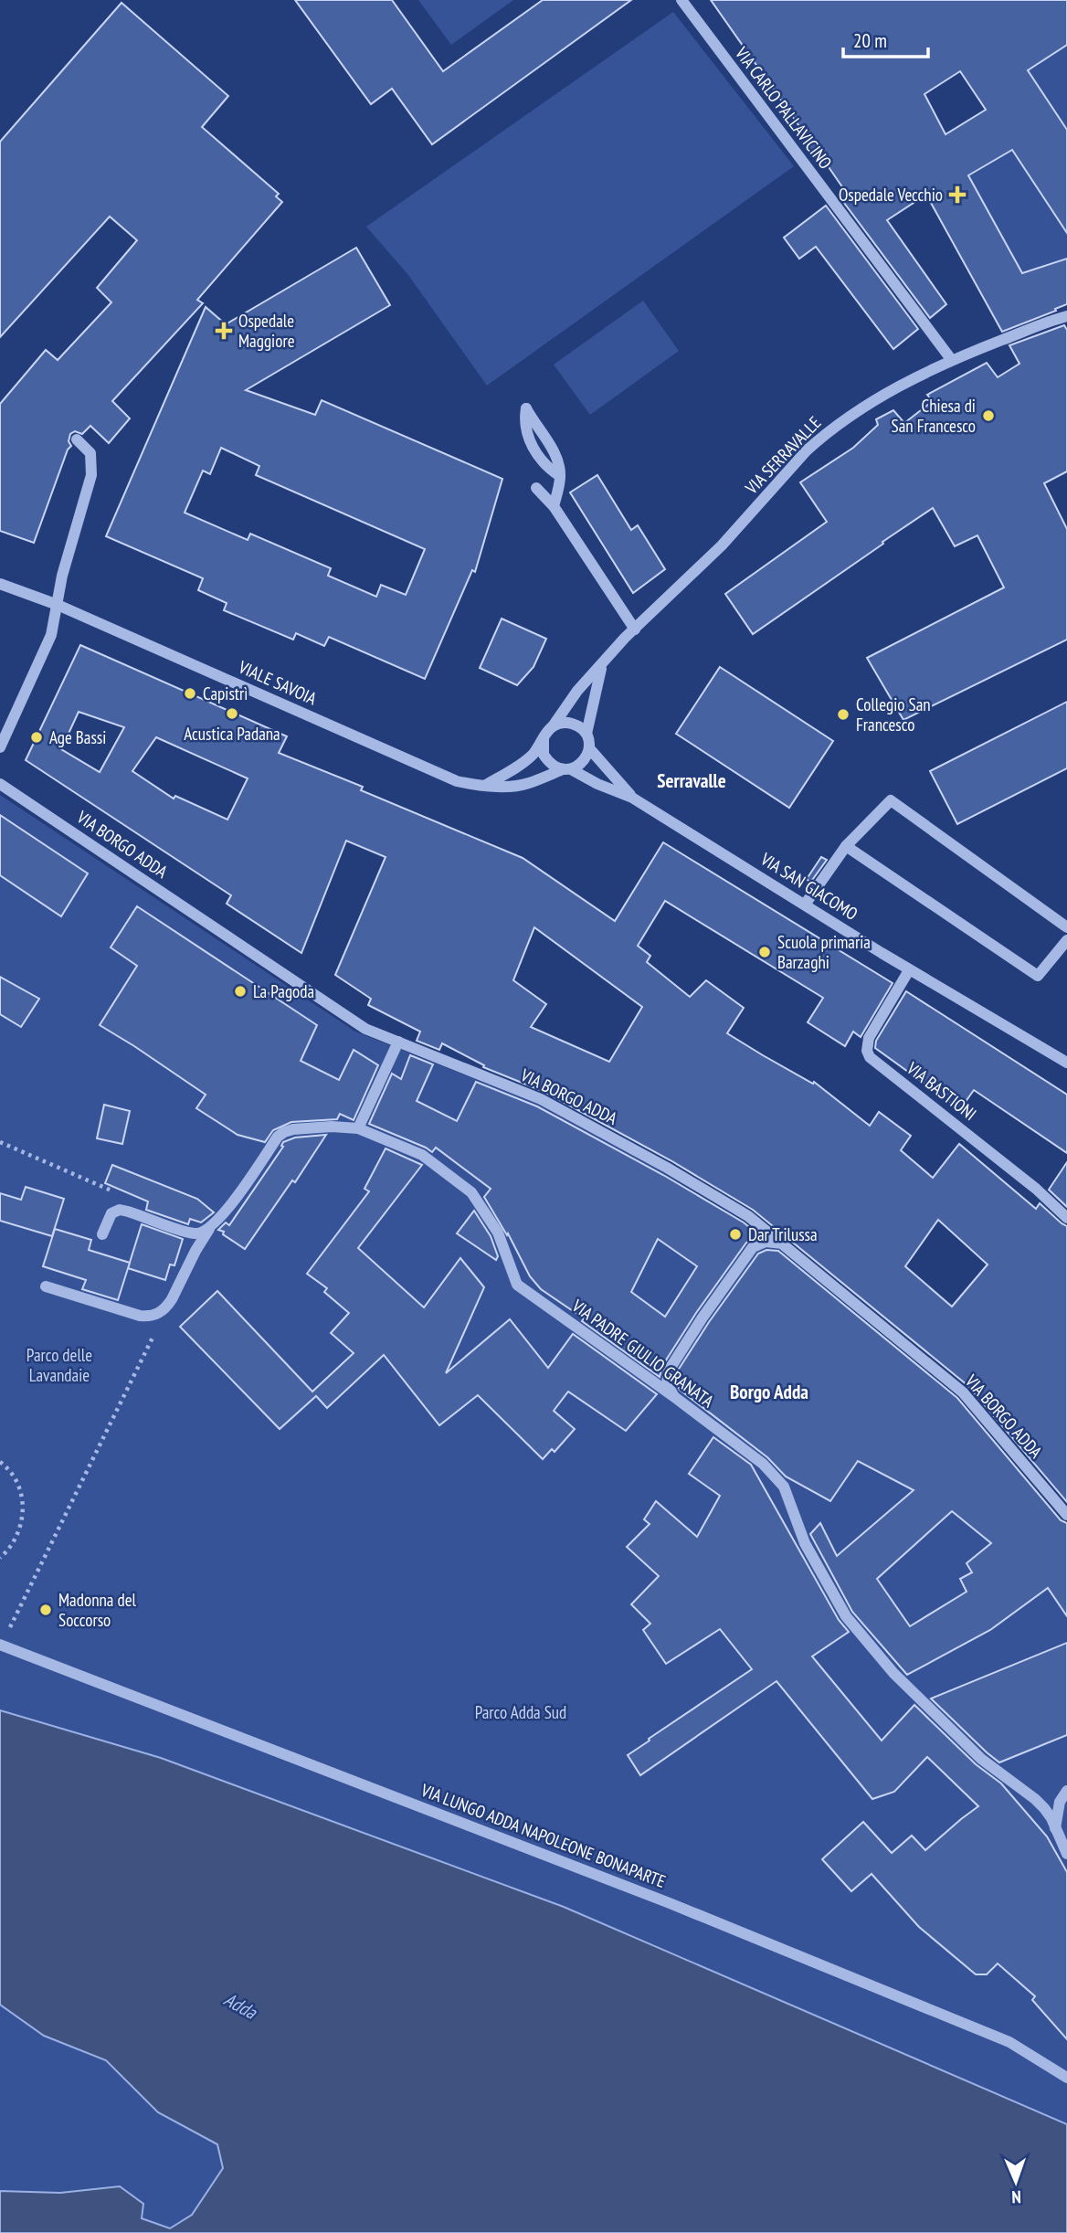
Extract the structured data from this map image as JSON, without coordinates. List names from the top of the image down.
{
  "streets": {
    "street": [
      "VIA CARLO PALLAVICINO",
      "VIA SERRAVALLE",
      "VIALE SAVOIA",
      "VIA BORGO ADDA",
      "VIA SAN GIACOMO",
      "VIA BASTIONI",
      "VIA PADRE GIULIO GRANATA",
      "VIA LUNGO ADDA NAPOLEONE BONAPARTE"
    ]
  },
  "crossings": [
    ["VIA CARLO PALLAVICINO", "VIA SERRAVALLE"],
    ["VIA SERRAVALLE", "VIALE SAVOIA"],
    ["VIA SERRAVALLE", "VIA SAN GIACOMO"],
    ["VIALE SAVOIA", "VIA SAN GIACOMO"],
    ["VIA SAN GIACOMO", "VIA BASTIONI"]
  ],
  "districts": ["Serravalle", "Borgo Adda"],
  "water": ["Adda"],
  "parks": ["Parco delle Lavandaie", "Parco Adda Sud"],
  "places": {
    "health": ["Ospedale Vecchio", "Ospedale Maggiore"],
    "other": [
      "Chiesa di San Francesco",
      "Capistrì",
      "Acustica Padana",
      "Collegio San Francesco",
      "Age Bassi",
      "Scuola primaria Barzaghi",
      "La Pagoda",
      "Dar Trilussa",
      "Madonna del Soccorso"
    ]
  },
  "scale_bar": "20 m",
  "north": "bottom"
}
